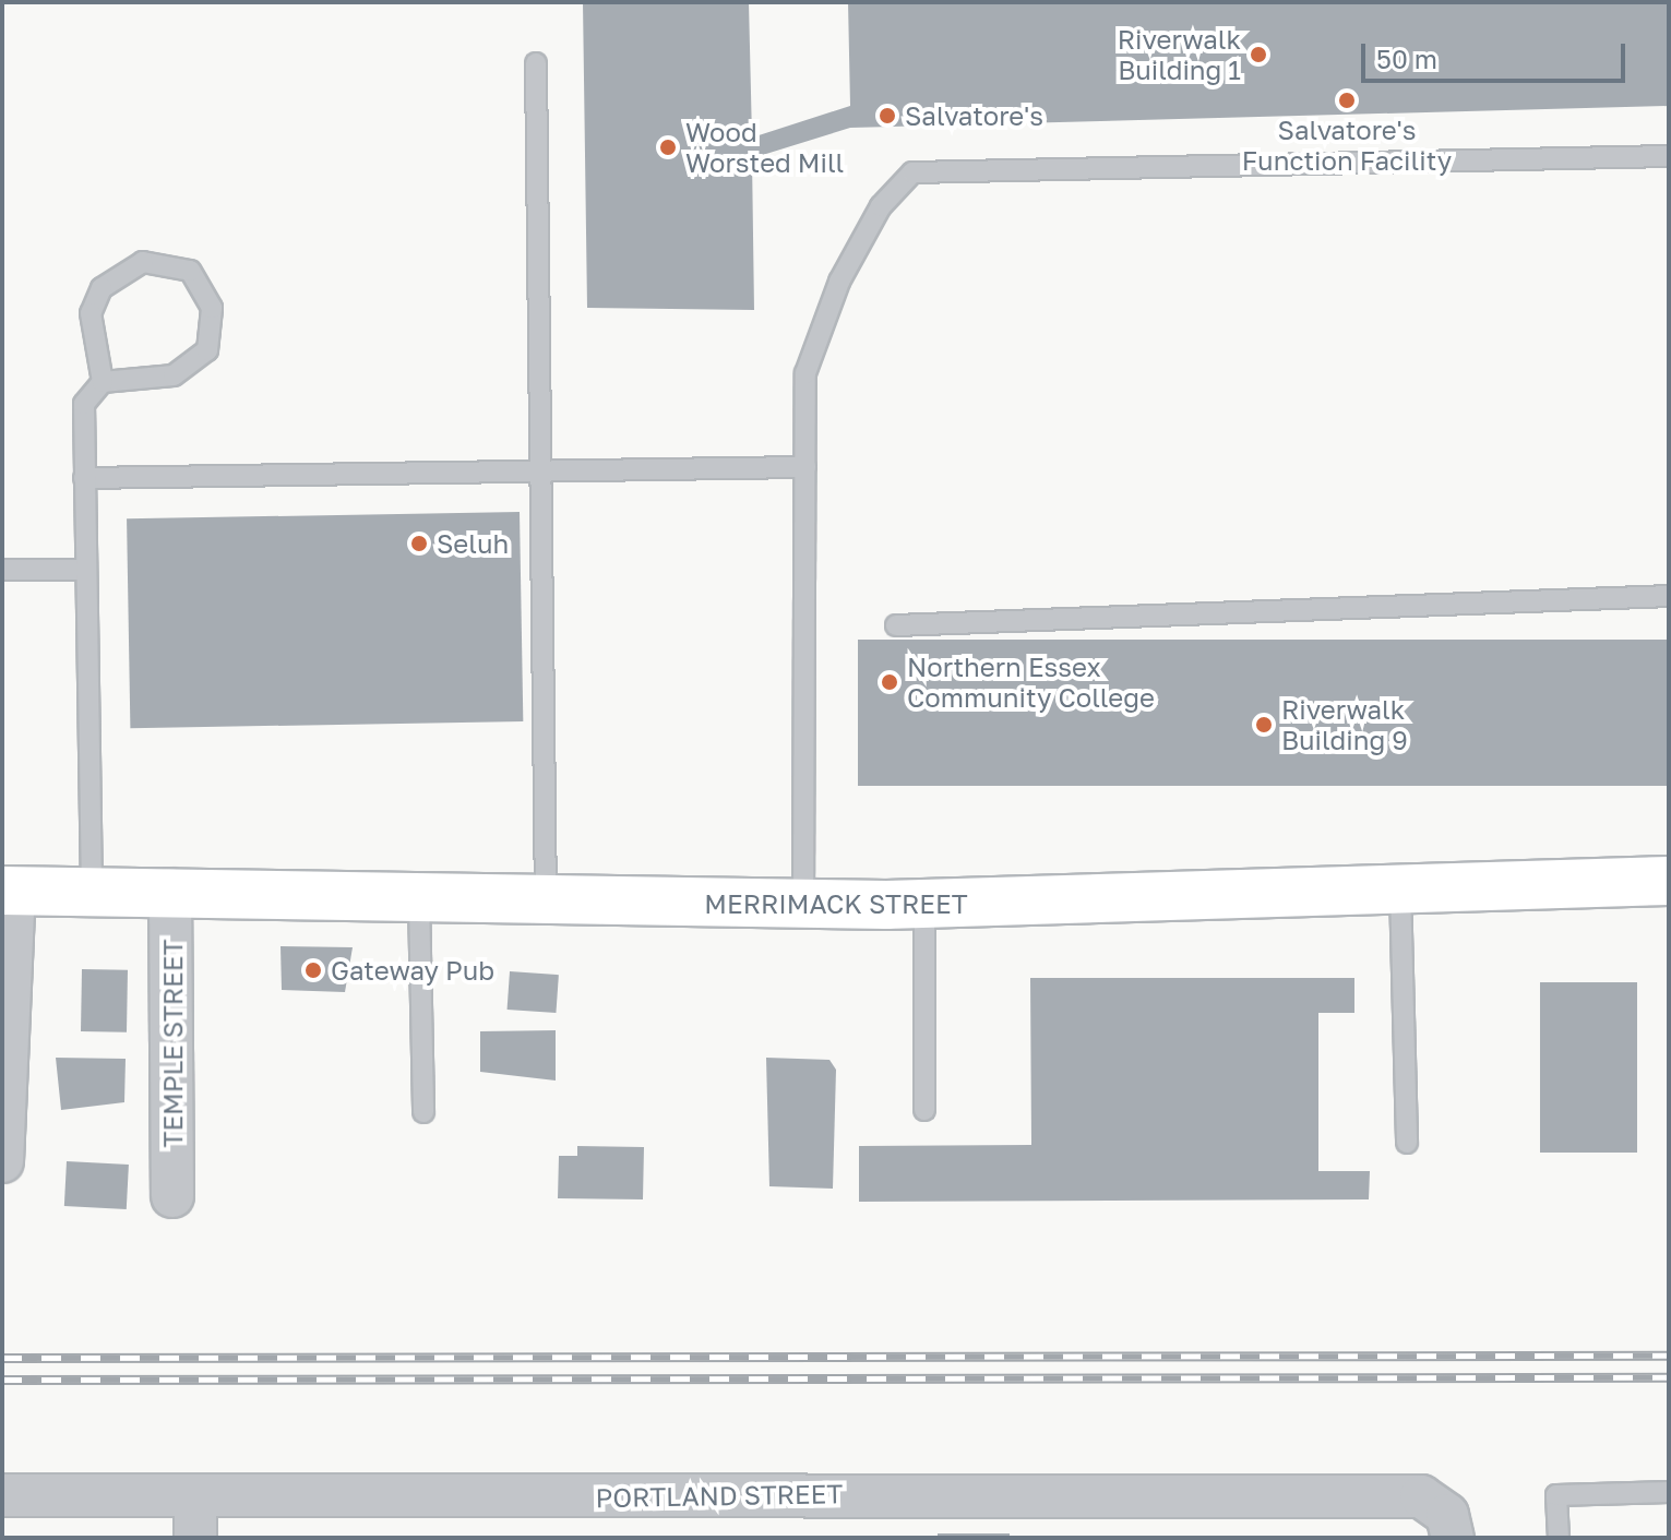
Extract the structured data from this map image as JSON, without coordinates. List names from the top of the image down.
{
  "streets": {
    "main road": ["MERRIMACK STREET"],
    "street": ["TEMPLE STREET", "PORTLAND STREET"]
  },
  "crossings": [
    ["MERRIMACK STREET", "TEMPLE STREET"]
  ],
  "places": [
    "Riverwalk Building 1",
    "Salvatore's Function Facility",
    "Salvatore's",
    "Wood Worsted Mill",
    "Seluh",
    "Northern Essex Community College",
    "Riverwalk Building 9",
    "Gateway Pub"
  ],
  "scale_bar": "50 m"
}
